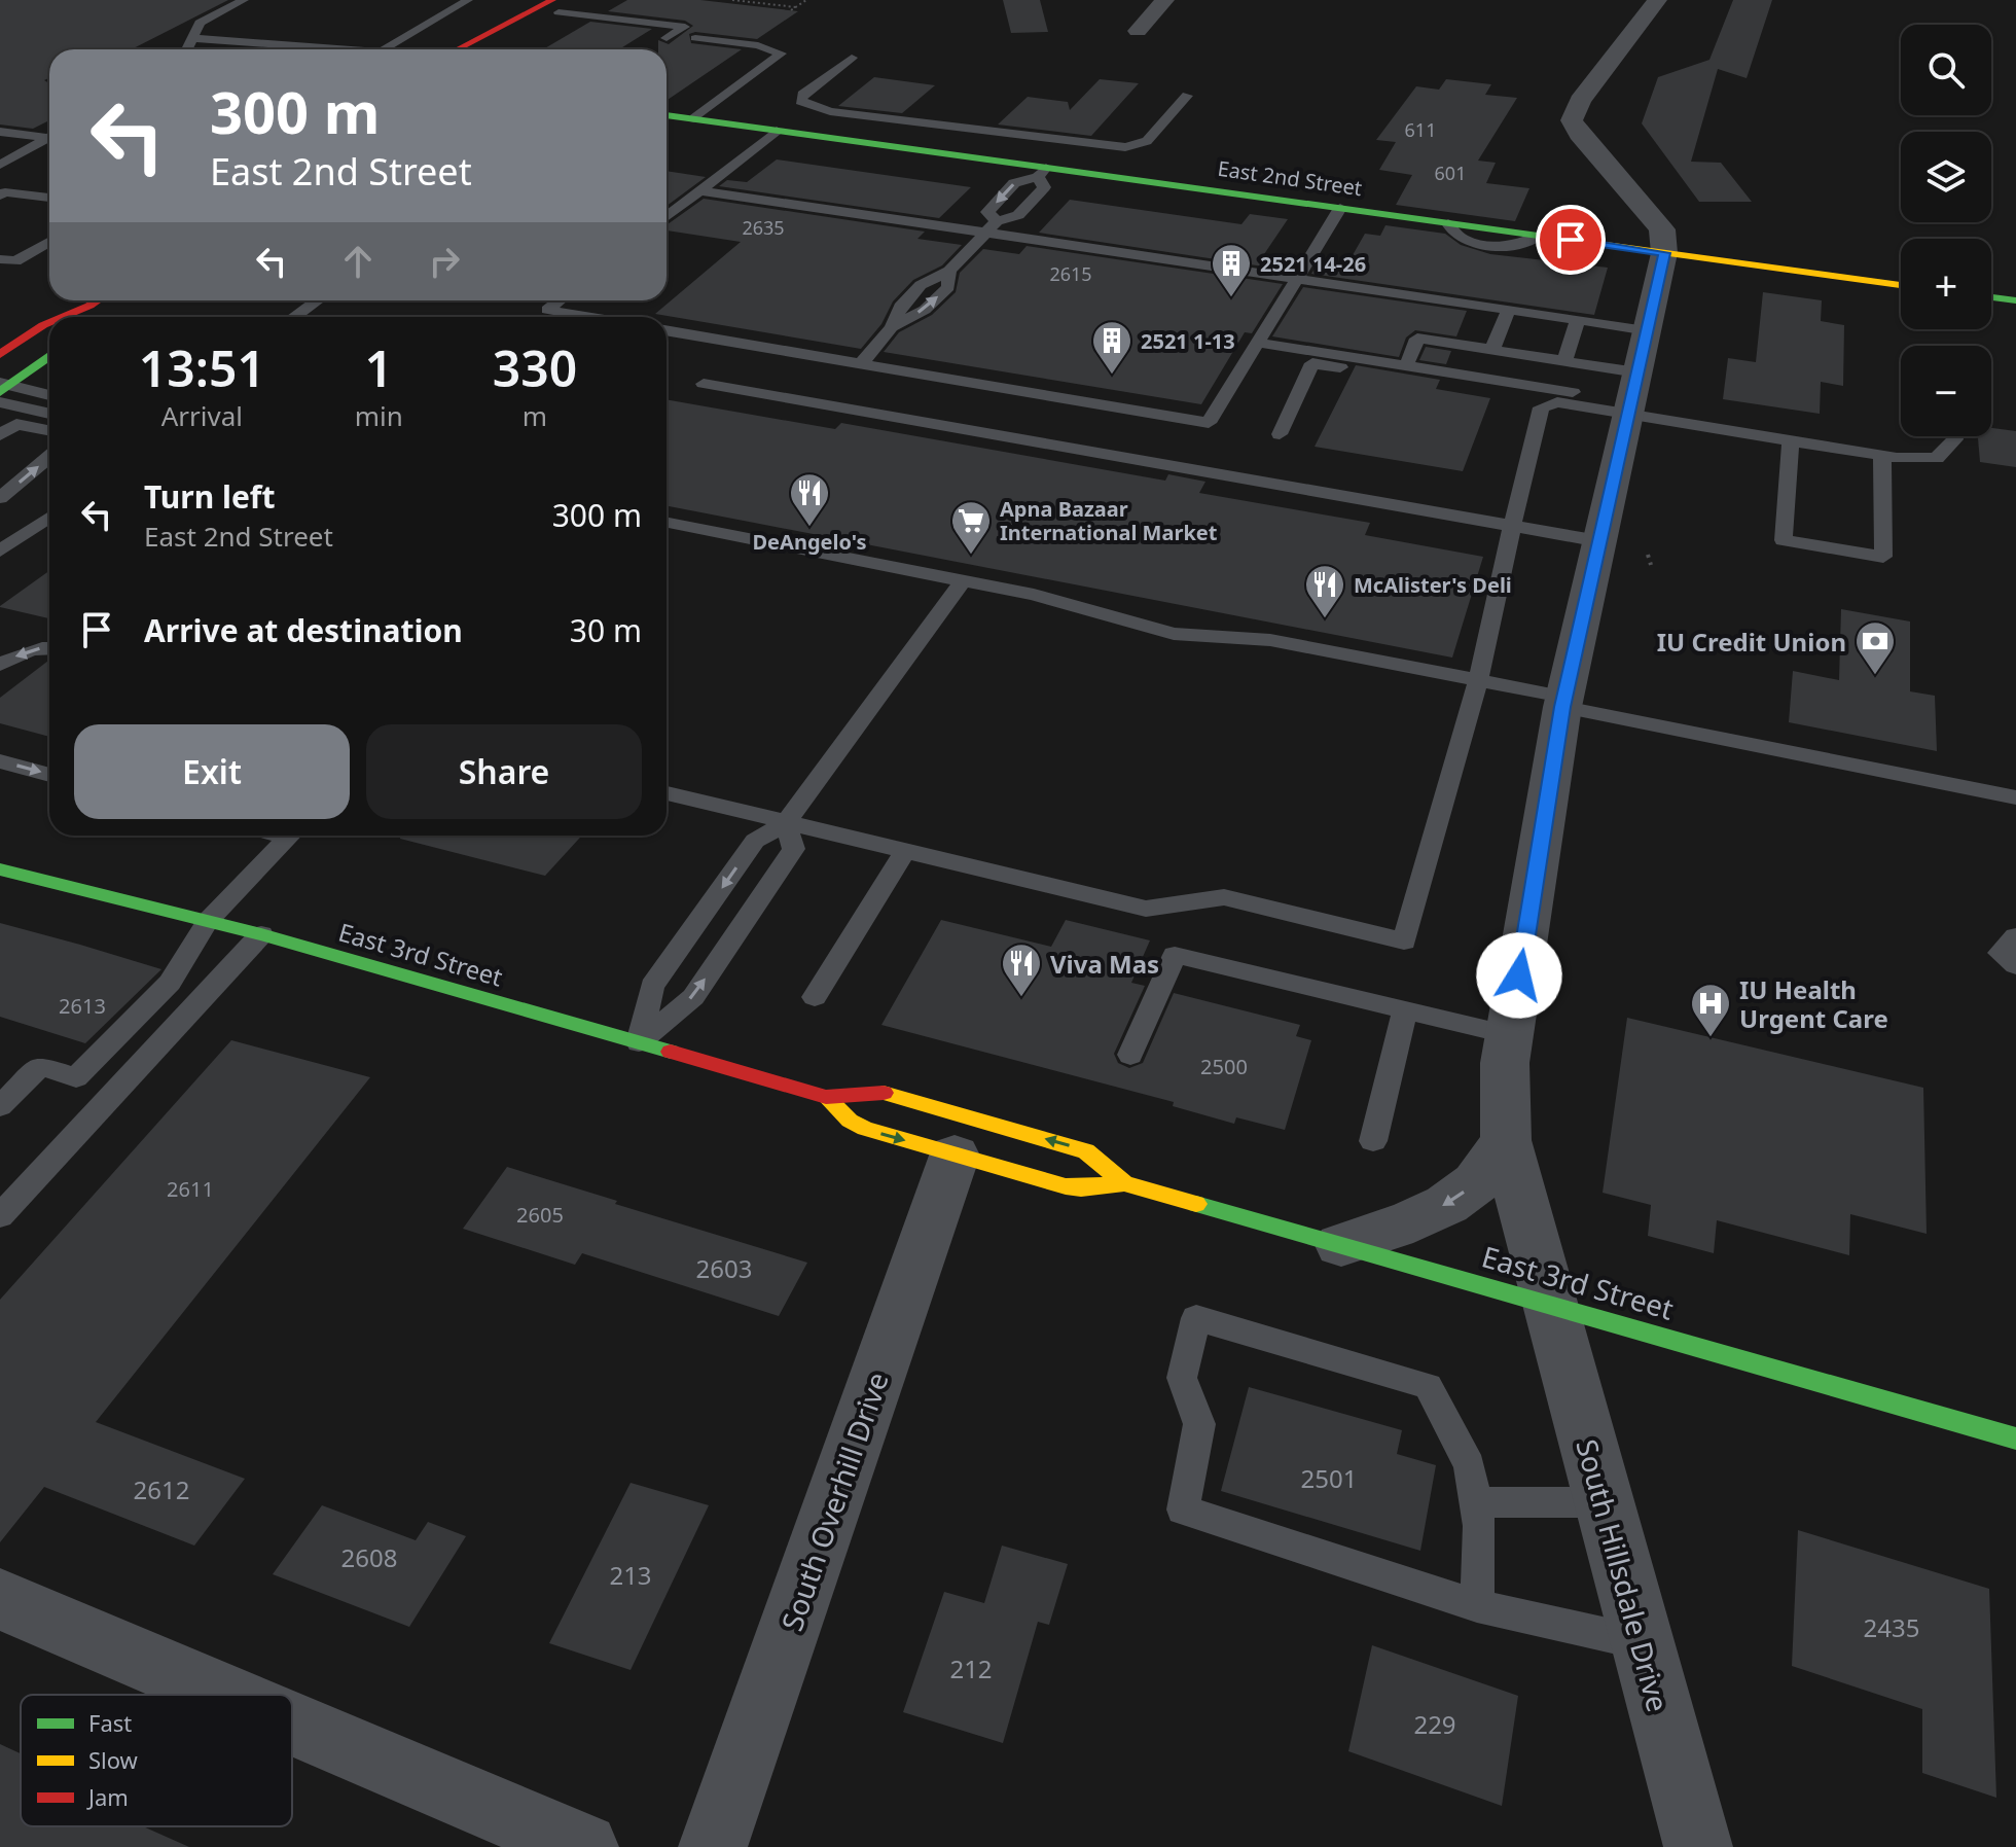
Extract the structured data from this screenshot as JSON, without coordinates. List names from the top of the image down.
{
  "streets": {
    "main road": ["East 2nd Street", "East 3rd Street"],
    "street": ["South Overhill Drive", "South Hillsdale Drive"]
  },
  "crossings": [
    ["East 2nd Street", "South Hillsdale Drive"],
    ["East 3rd Street", "South Overhill Drive"],
    ["East 3rd Street", "South Hillsdale Drive"]
  ],
  "places": {
    "building": ["2521 14-26", "2521 1-13"],
    "restaurant": ["DeAngelo's", "McAlister's Deli", "Viva Mas"],
    "supermarket": ["Apna Bazaar International Market"],
    "bank": ["IU Credit Union"],
    "hospital": ["IU Health Urgent Care"]
  },
  "house_numbers": [
    "611",
    "601",
    "2635",
    "2615",
    "2613",
    "2500",
    "2611",
    "2605",
    "2603",
    "2501",
    "2612",
    "2608",
    "213",
    "2435",
    "212",
    "229"
  ],
  "legend": ["Fast", "Slow", "Jam"],
  "page": {
    "map_buttons": ["+", "−"],
    "turn": ["300 m", "East 2nd Street"],
    "eta": [
      "13:51",
      "Arrival",
      "1",
      "min",
      "330",
      "m"
    ],
    "list": [
      {
        "name": "Turn left",
        "note": "East 2nd Street",
        "value": "300 m"
      },
      {
        "name": "Arrive at destination",
        "value": "30 m"
      }
    ],
    "buttons": ["Exit", "Share"]
  }
}
